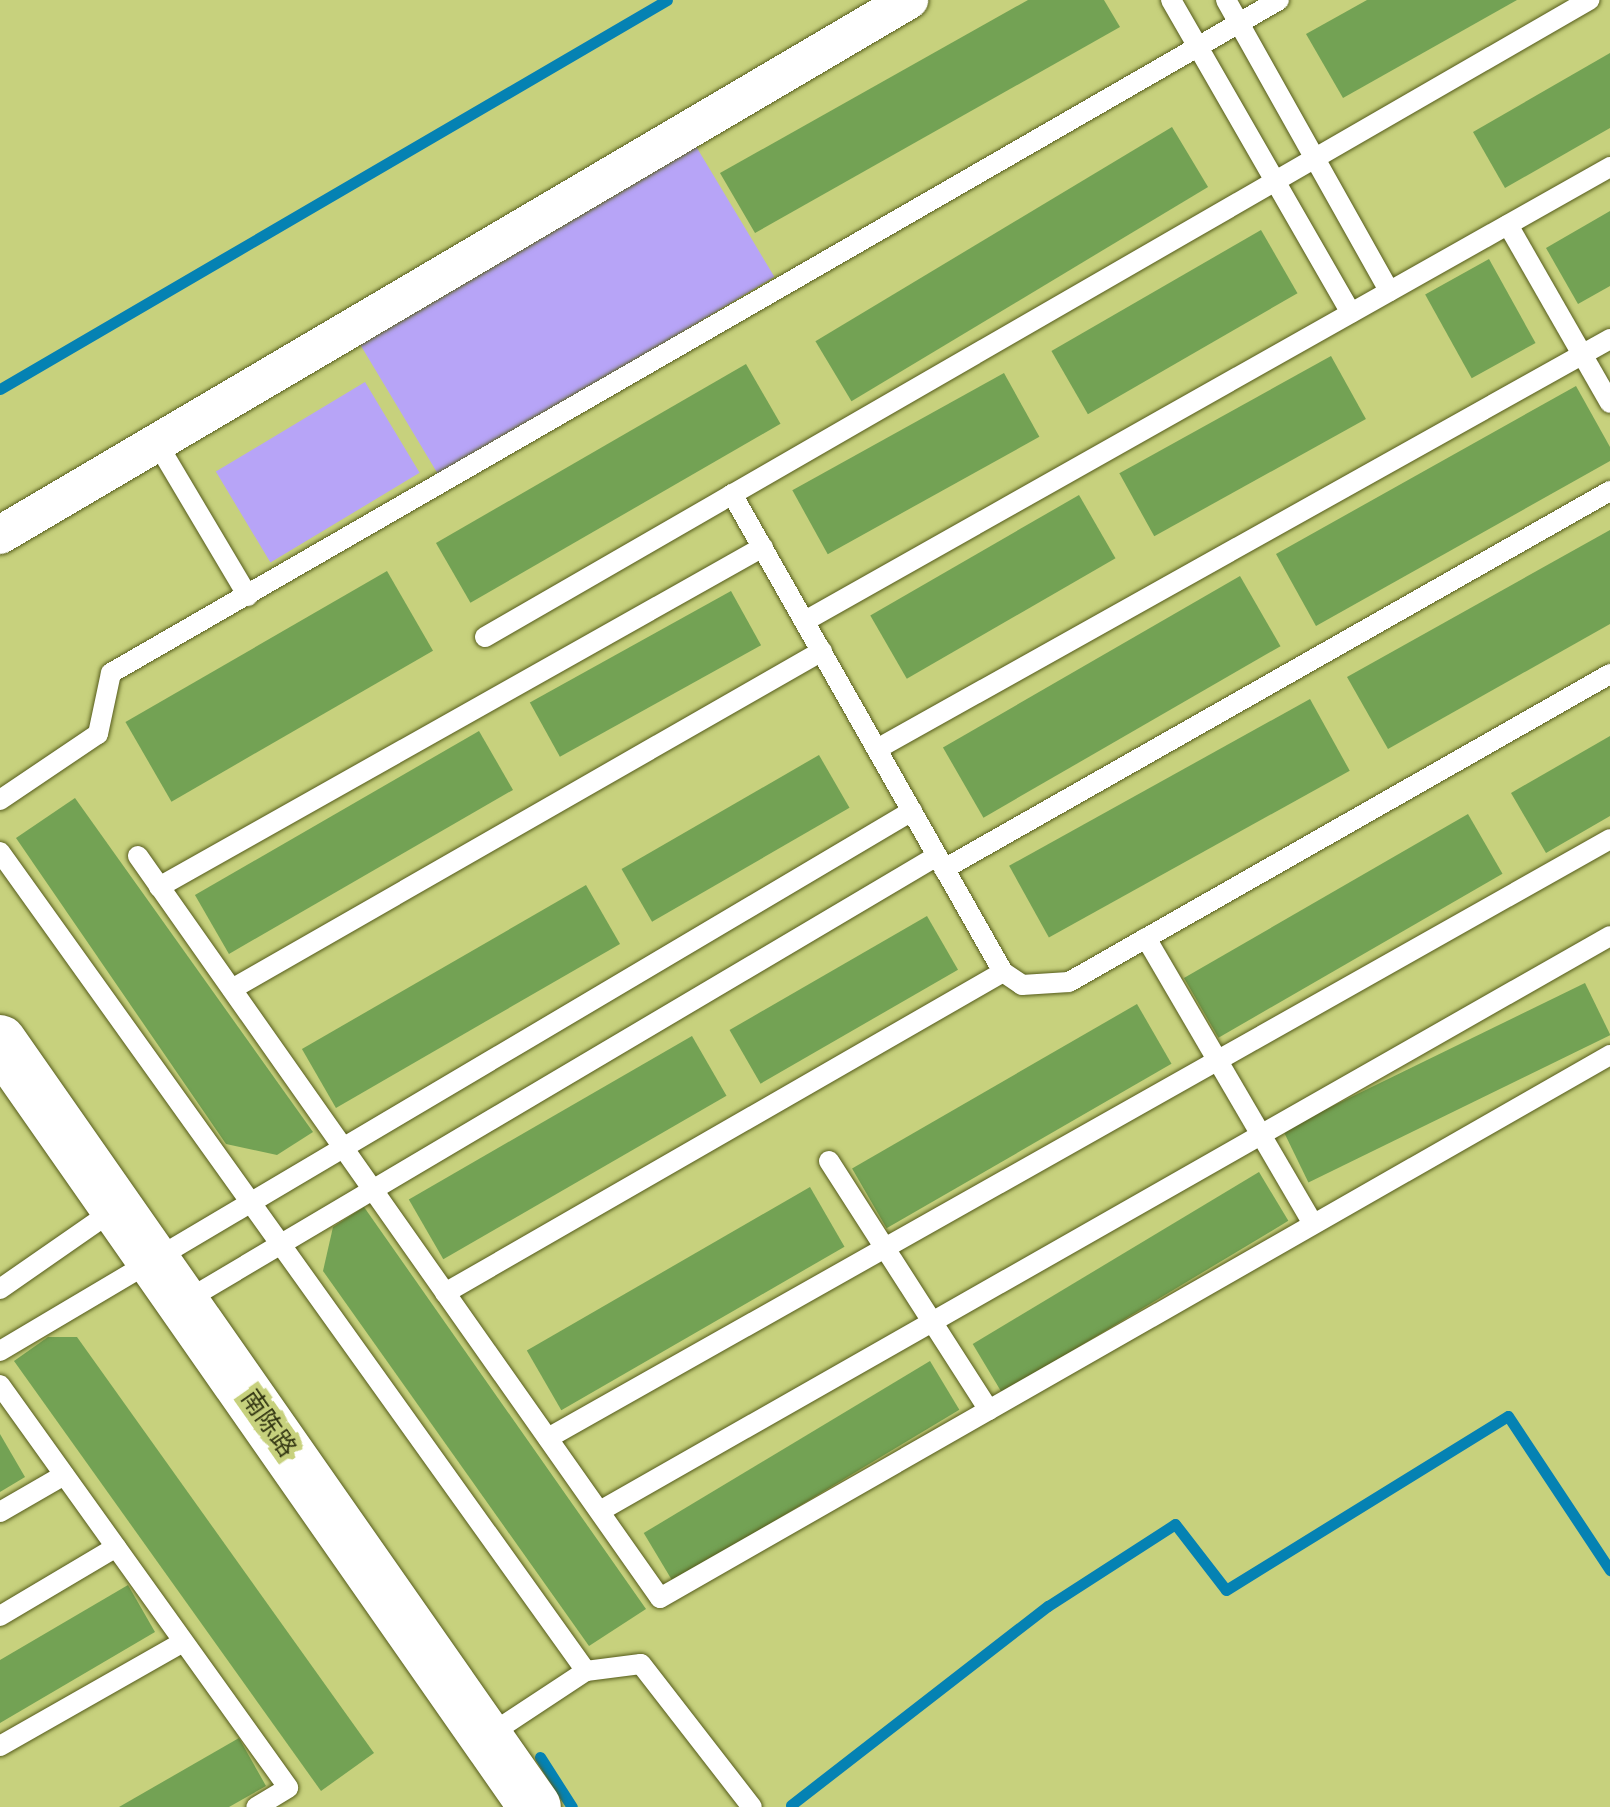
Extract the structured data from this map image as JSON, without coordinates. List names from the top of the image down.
{
  "streets": {
    "street": ["南陈路"]
  }
}
